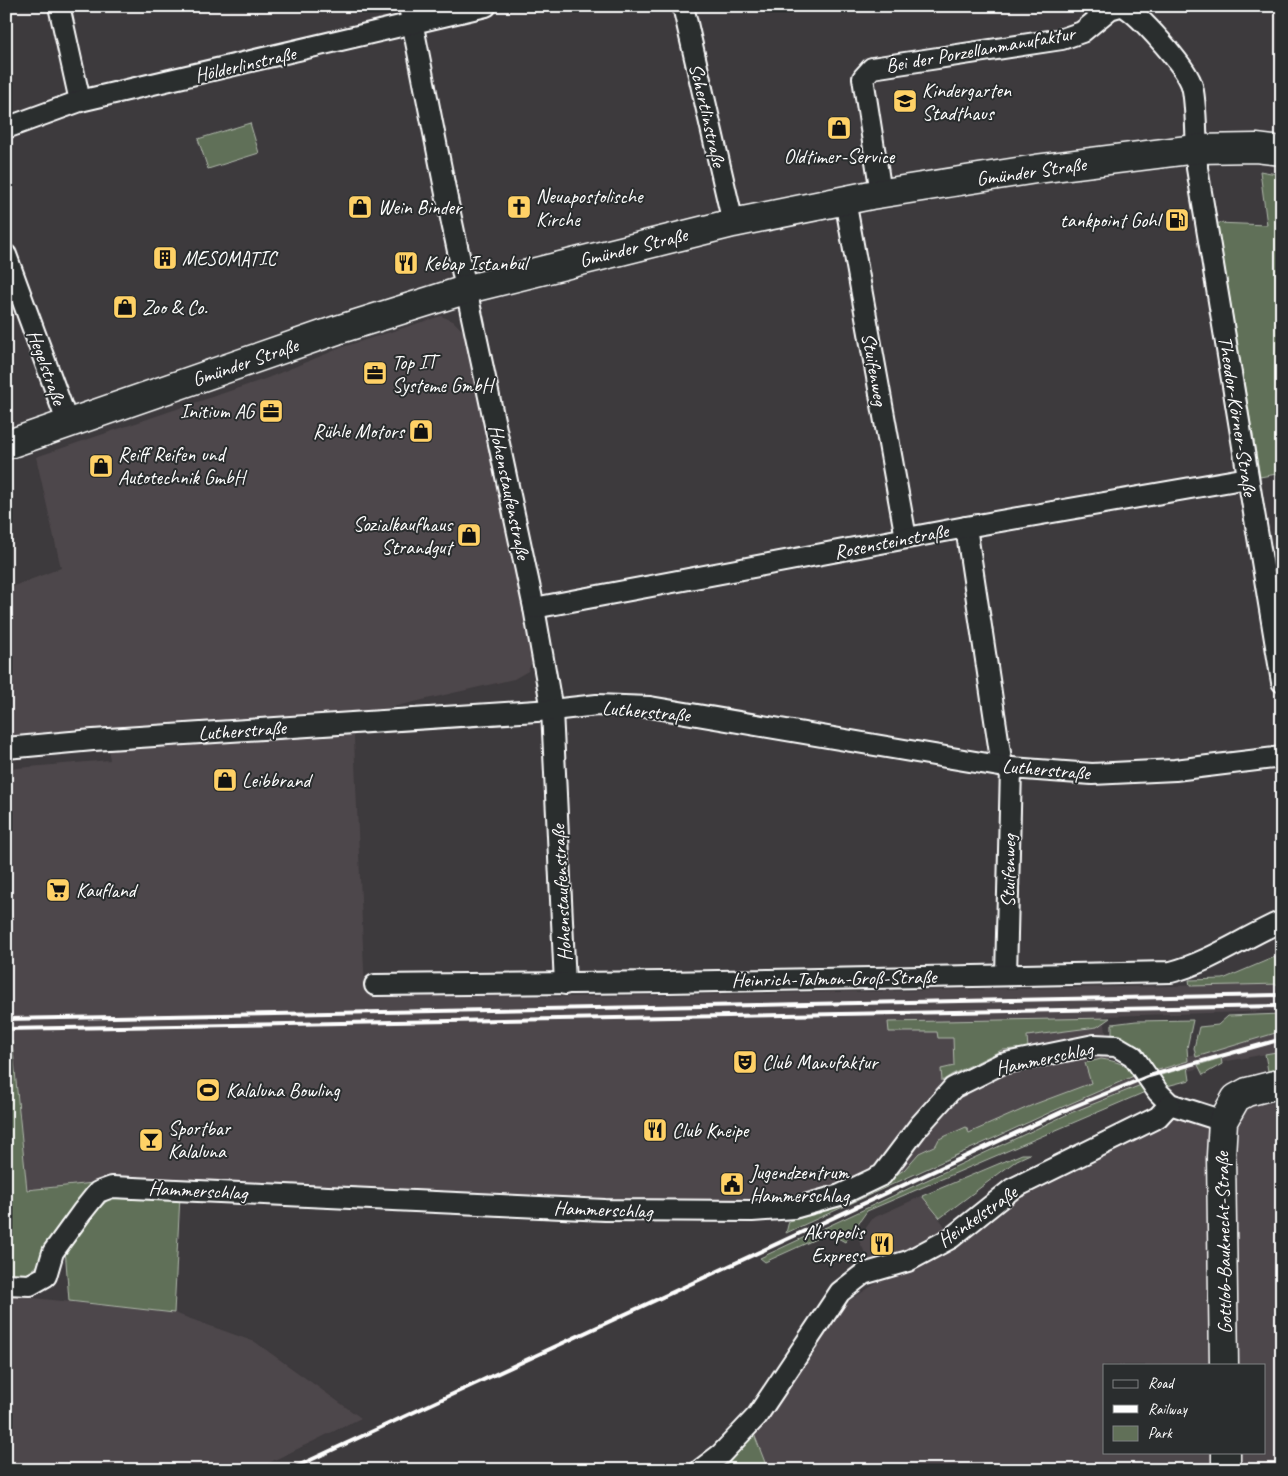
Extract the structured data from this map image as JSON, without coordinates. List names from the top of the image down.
{
  "streets": {
    "street": [
      "Bei der Porzellanmanufaktur",
      "Hölderlinstraße",
      "Schertlinstraße",
      "Gmünder Straße",
      "Hegelstraße",
      "Stuifenweg",
      "Theodor-Körner-Straße",
      "Hohenstaufenstraße",
      "Rosensteinstraße",
      "Lutherstraße",
      "Heinrich-Talmon-Groß-Straße",
      "Hammerschlag",
      "Heinkelstraße",
      "Gottlob-Bauknecht-Straße"
    ]
  },
  "crossings": [
    ["Bei der Porzellanmanufaktur", "Gmünder Straße"],
    ["Bei der Porzellanmanufaktur", "Theodor-Körner-Straße"],
    ["Hölderlinstraße", "Hohenstaufenstraße"],
    ["Schertlinstraße", "Gmünder Straße"],
    ["Gmünder Straße", "Hegelstraße"],
    ["Gmünder Straße", "Stuifenweg"],
    ["Gmünder Straße", "Theodor-Körner-Straße"],
    ["Gmünder Straße", "Hohenstaufenstraße"],
    ["Stuifenweg", "Rosensteinstraße"],
    ["Stuifenweg", "Lutherstraße"],
    ["Stuifenweg", "Heinrich-Talmon-Groß-Straße"],
    ["Theodor-Körner-Straße", "Rosensteinstraße"],
    ["Hohenstaufenstraße", "Rosensteinstraße"],
    ["Hohenstaufenstraße", "Lutherstraße"],
    ["Hohenstaufenstraße", "Heinrich-Talmon-Groß-Straße"],
    ["Hammerschlag", "Heinkelstraße"]
  ],
  "places": {
    "school or university": ["Kindergarten Stadthaus"],
    "shop": [
      "Oldtimer-Service",
      "Wein Binder",
      "Zoo & Co.",
      "Rühle Motors",
      "Reiff Reifen und Autotechnik GmbH",
      "Sozialkaufhaus Strandgut",
      "Leibbrand"
    ],
    "church": ["Neuapostolische Kirche"],
    "fuel station": ["tankpoint Gohl"],
    "building": ["MESOMATIC"],
    "restaurant": ["Kebap Istanbul", "Club Kneipe", "Akropolis Express"],
    "office": ["Top IT Systeme GmbH", "Initium AG"],
    "supermarket": ["Kaufland"],
    "theatre": ["Club Manufaktur"],
    "sports": ["Kalaluna Bowling"],
    "bar": ["Sportbar Kalaluna"],
    "public building": ["Jugendzentrum Hammerschlag"]
  },
  "legend": ["Road", "Railway", "Park"]
}
